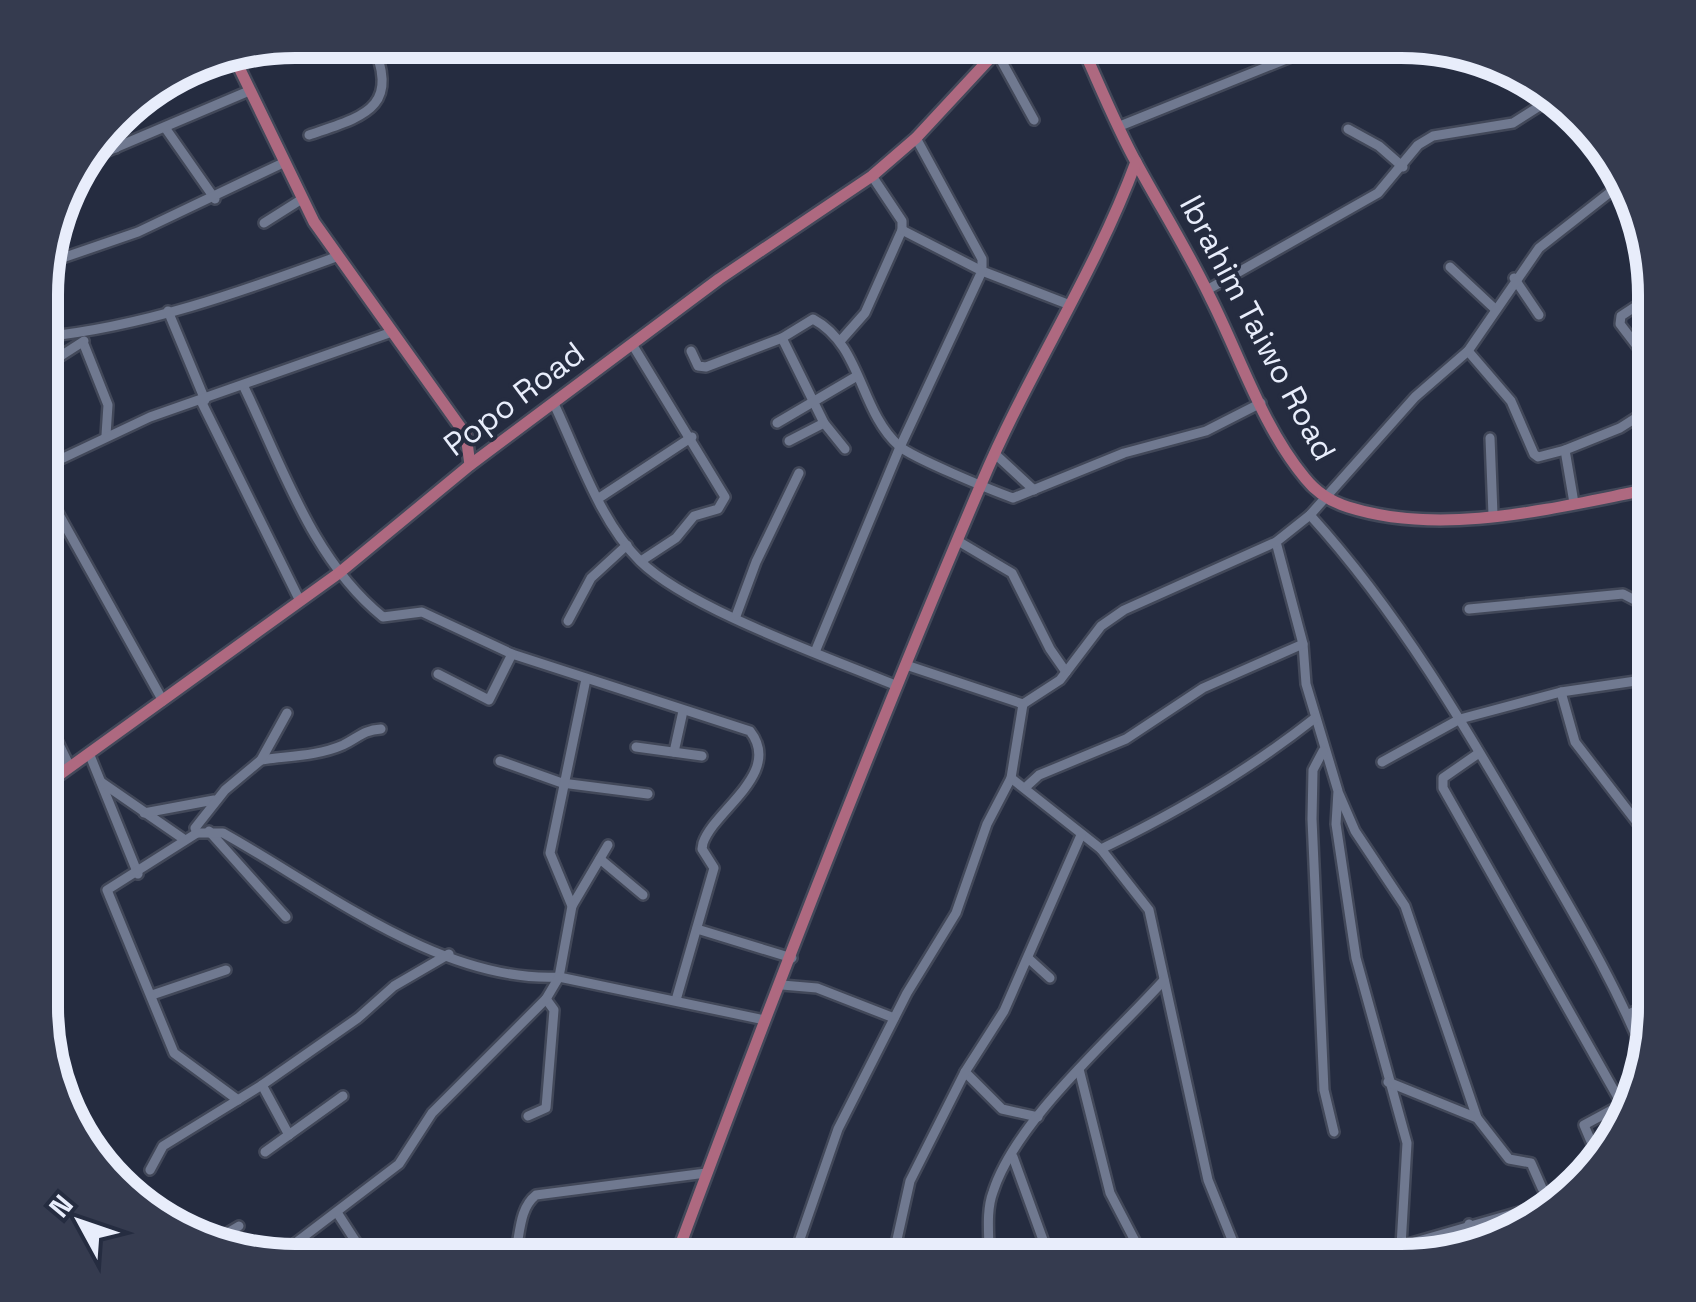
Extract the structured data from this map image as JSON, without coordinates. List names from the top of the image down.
{
  "streets": {
    "main road": ["Ibrahim Taiwo Road", "Popo Road"]
  },
  "north": "top left"
}
